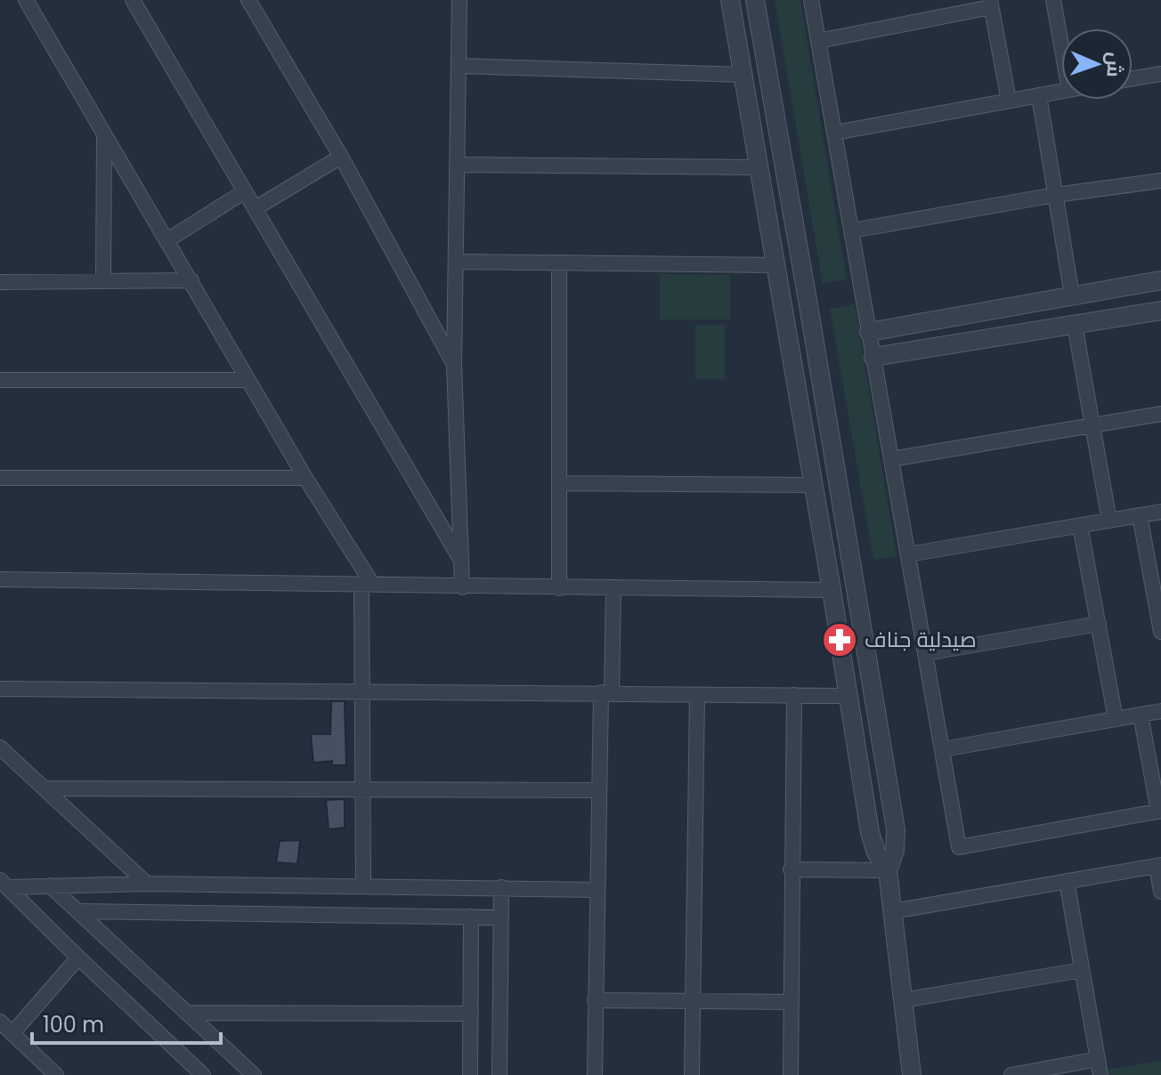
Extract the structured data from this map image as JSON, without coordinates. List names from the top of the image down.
{
  "places": {
    "pharmacy": ["صيدلية جناف"]
  },
  "scale_bar": "100 m",
  "north": "right"
}
